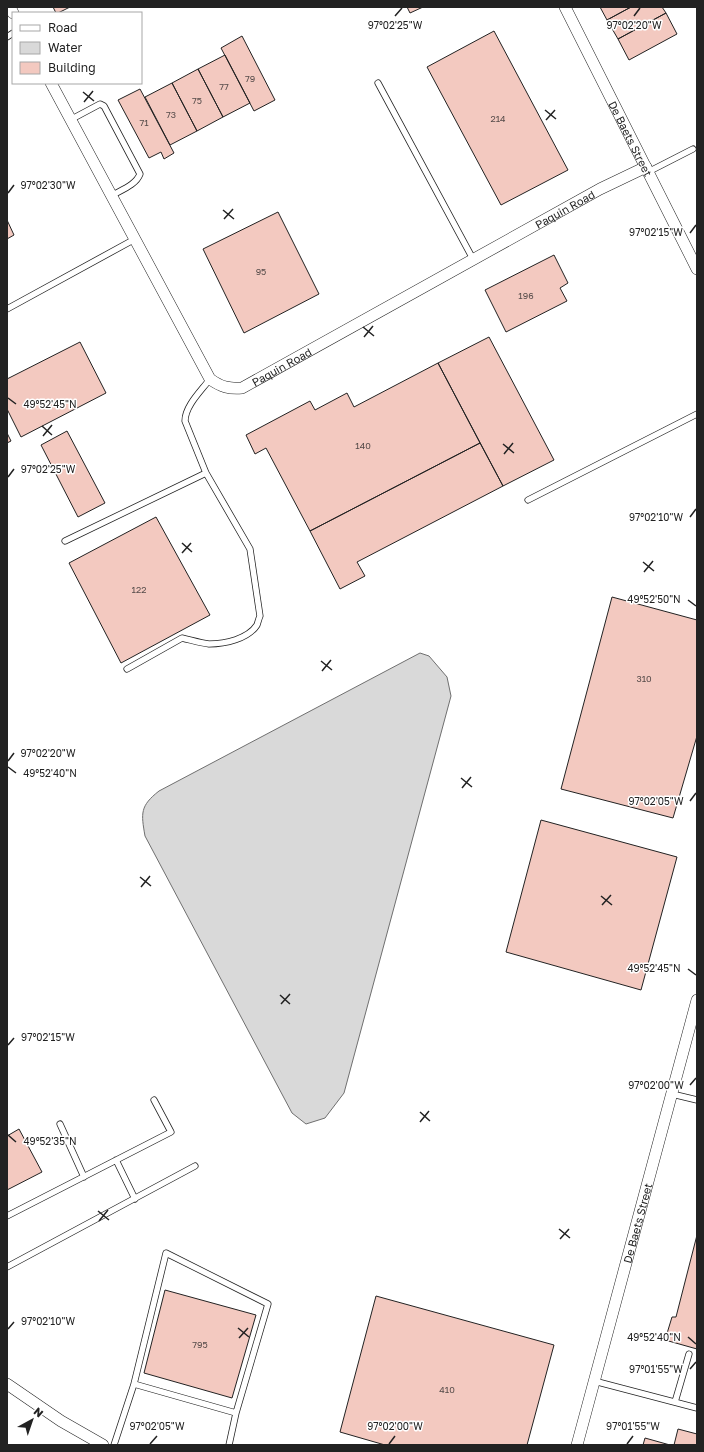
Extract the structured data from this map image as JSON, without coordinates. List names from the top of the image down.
{
  "streets": {
    "street": ["De Baets Street", "Paquin Road"]
  },
  "crossings": [
    ["De Baets Street", "Paquin Road"]
  ],
  "house_numbers": [
    "79",
    "77",
    "75",
    "73",
    "214",
    "71",
    "95",
    "196",
    "140",
    "122",
    "310",
    "795",
    "410"
  ],
  "legend": ["Road", "Water", "Building"],
  "north": "top right",
  "coordinates": [
    "97°02'25\"W",
    "97°02'20\"W",
    "97°02'30\"W",
    "97°02'15\"W",
    "49°52'45\"N",
    "97°02'10\"W",
    "49°52'50\"N",
    "49°52'40\"N",
    "97°02'05\"W",
    "97°02'00\"W",
    "49°52'35\"N",
    "97°01'55\"W"
  ]
}
